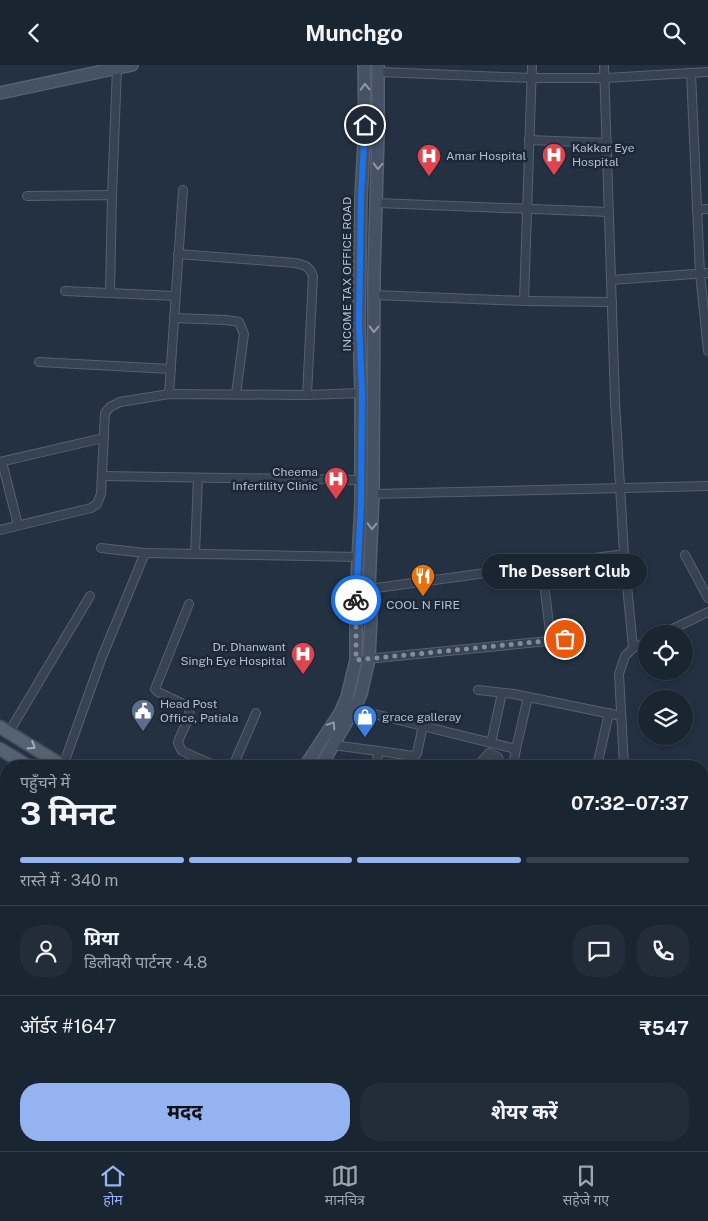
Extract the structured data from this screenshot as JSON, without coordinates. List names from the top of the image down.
{
  "streets": {
    "main road": ["INCOME TAX OFFICE ROAD"]
  },
  "places": {
    "hospital": [
      "Kakkar Eye Hospital",
      "Amar Hospital",
      "Cheema Infertility Clinic",
      "Dr. Dhanwant Singh Eye Hospital"
    ],
    "restaurant": ["COOL N FIRE"],
    "other": ["The Dessert Club"],
    "public building": ["Head Post Office, Patiala"],
    "shop": ["grace galleray"]
  },
  "page": {
    "header": "Munchgo",
    "bubble": "The Dessert Club",
    "heading": ["3 मिनट", "पहुँचने में", "07:32–07:37"],
    "panel": [
      "प्रिया",
      "डिलीवरी पार्टनर · 4.8",
      "ऑर्डर #1647",
      "₹547"
    ],
    "bar": "रास्ते में · 340 m",
    "buttons": ["मदद", "शेयर करें"],
    "tabs": ["होम", "मानचित्र", "सहेजे गए"]
  }
}
